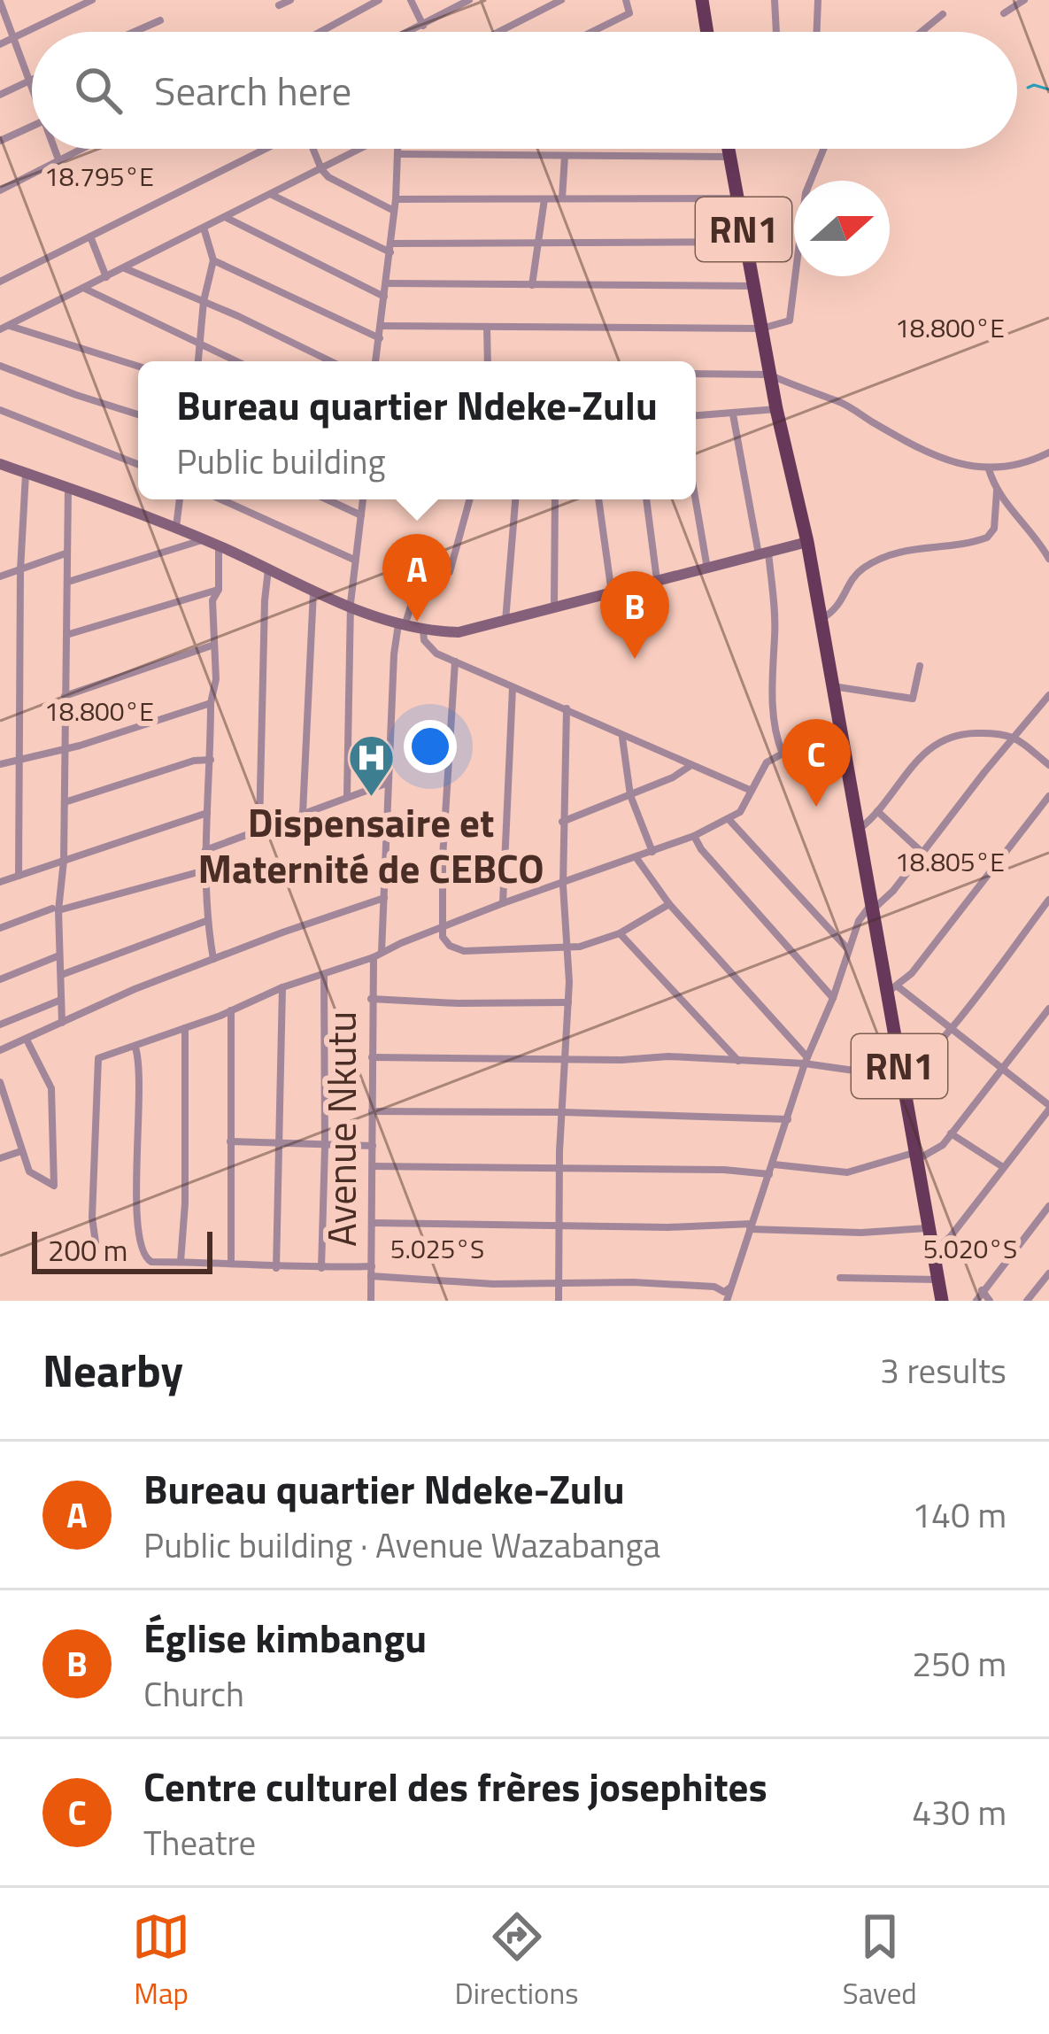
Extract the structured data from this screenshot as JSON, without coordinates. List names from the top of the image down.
{
  "streets": {
    "highway": ["RN1"],
    "street": ["Avenue Nkutu"]
  },
  "places": {
    "hospital": ["Dispensaire et Maternité de CEBCO"]
  },
  "scale_bar": "200 m",
  "north": "right",
  "page": {
    "search": "Search here",
    "popup": ["Bureau quartier Ndeke-Zulu", "Public building"],
    "pins": ["A", "B", "C"],
    "scale": "200 m",
    "heading": ["Nearby", "3 results"],
    "list": [
      {
        "mark": "A",
        "name": "Bureau quartier Ndeke-Zulu",
        "note": "Public building · Avenue Wazabanga",
        "value": "140 m"
      },
      {
        "mark": "B",
        "name": "Église kimbangu",
        "note": "Church",
        "value": "250 m"
      },
      {
        "mark": "C",
        "name": "Centre culturel des frères josephites",
        "note": "Theatre",
        "value": "430 m"
      }
    ],
    "nav": ["Map", "Directions", "Saved"]
  },
  "coordinates": [
    "18.795°E",
    "18.800°E",
    "18.805°E",
    "5.025°S",
    "5.020°S"
  ]
}
